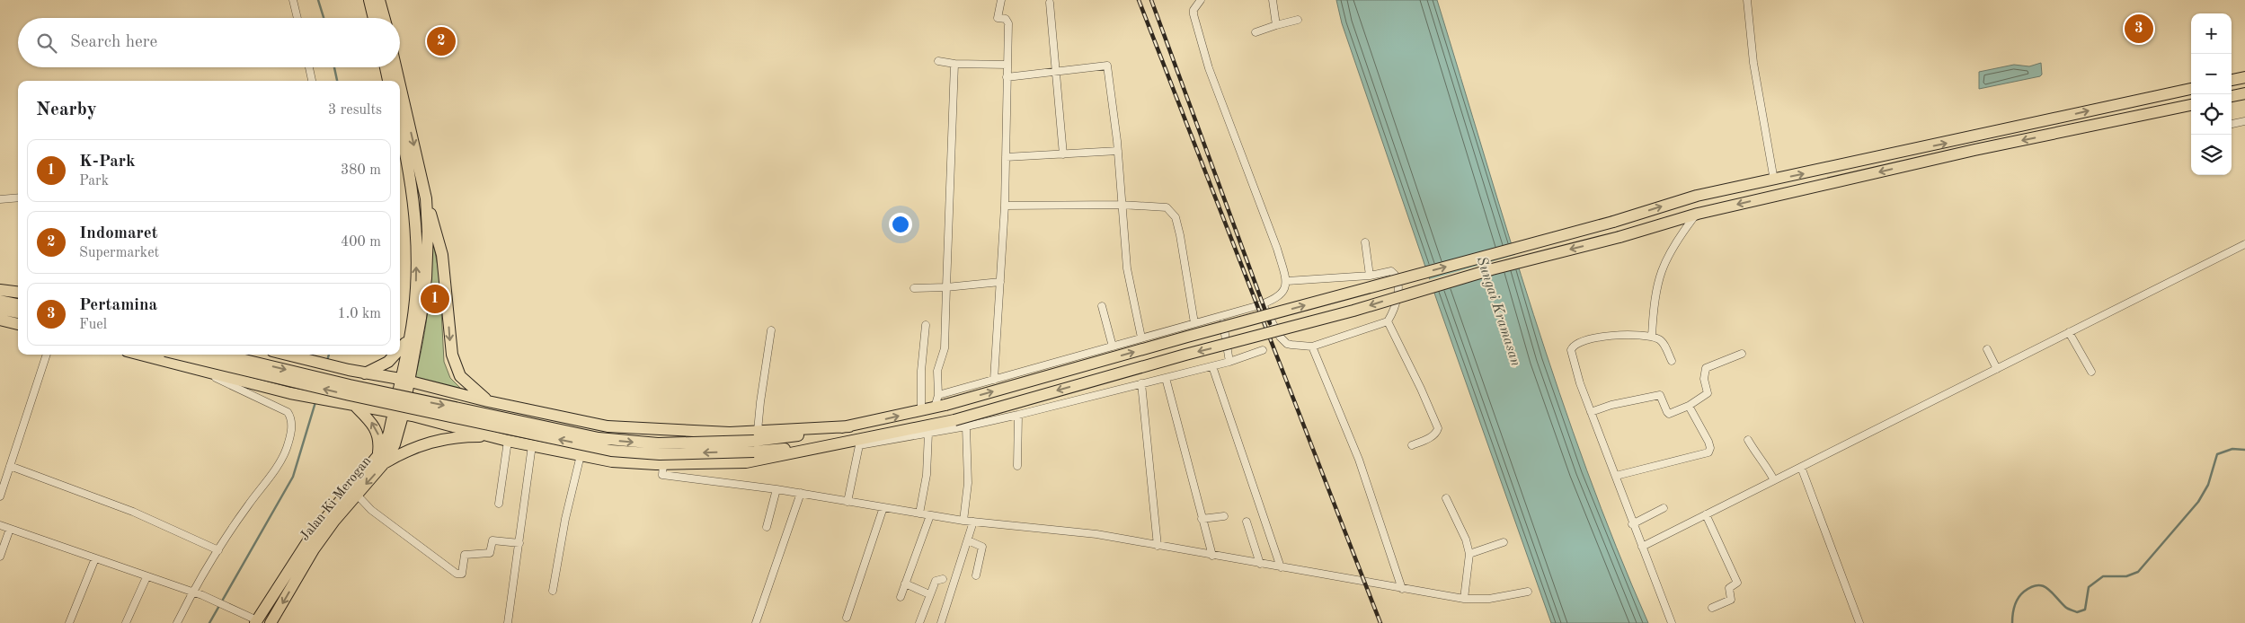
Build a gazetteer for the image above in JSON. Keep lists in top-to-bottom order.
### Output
{
  "streets": {
    "highway": ["Jalan Ki Merogan"]
  },
  "water": ["Sungai Kramasan"],
  "page": {
    "pins": ["3", "2", "1"],
    "map_buttons": ["+", "−"],
    "search": "Search here",
    "heading": ["Nearby", "3 results"],
    "list": [
      {
        "mark": "1",
        "name": "K-Park",
        "note": "Park",
        "value": "380 m"
      },
      {
        "mark": "2",
        "name": "Indomaret",
        "note": "Supermarket",
        "value": "400 m"
      },
      {
        "mark": "3",
        "name": "Pertamina",
        "note": "Fuel",
        "value": "1.0 km"
      }
    ]
  }
}
